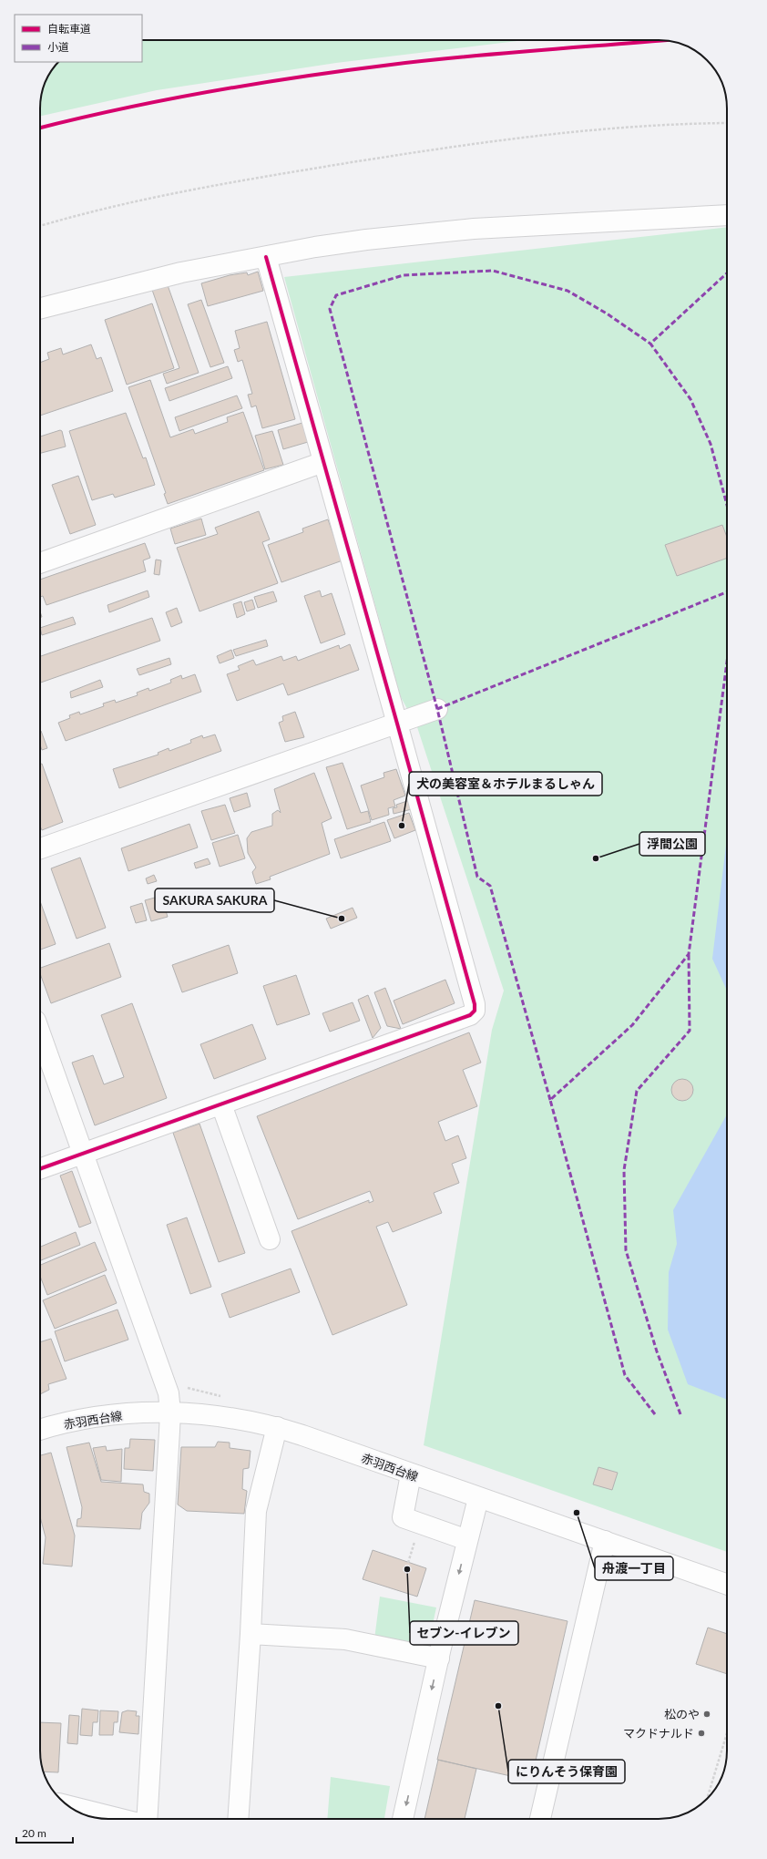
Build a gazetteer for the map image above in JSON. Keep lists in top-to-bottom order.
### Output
{
  "streets": {
    "street": ["赤羽西台線"]
  },
  "places": [
    "犬の美容室＆ホテルまるしゃん",
    "浮間公園",
    "SAKURA SAKURA",
    "舟渡一丁目",
    "セブン-イレブン",
    "にりんそう保育園",
    "松のや",
    "マクドナルド"
  ],
  "legend": ["自転車道", "小道"],
  "scale_bar": "20 m"
}
